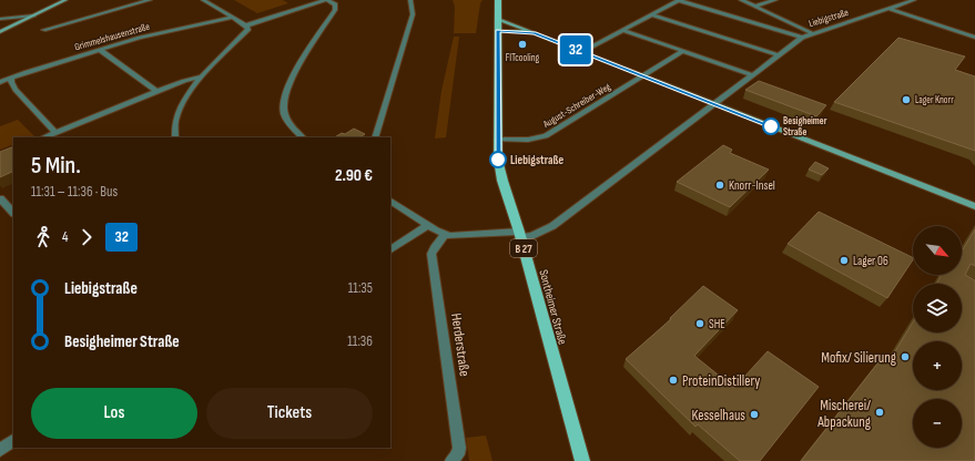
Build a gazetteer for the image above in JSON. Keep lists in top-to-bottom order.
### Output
{
  "streets": {
    "main road": ["B 27", "Sontheimer Straße"],
    "street": [
      "Liebigstraße",
      "Grimmelshausenstraße",
      "August-Schreiber-Weg",
      "Herderstraße"
    ]
  },
  "crossings": [
    ["Liebigstraße", "Sontheimer Straße"],
    ["Liebigstraße", "Herderstraße"],
    ["August-Schreiber-Weg", "Sontheimer Straße"]
  ],
  "places": [
    "FITcooling",
    "Lager Knorr",
    "Besigheimer Straße",
    "Liebigstraße",
    "Knorr-Insel",
    "Lager 06",
    "SHE",
    "Mofix/ Silierung",
    "ProteinDistillery",
    "Mischerei/ Abpackung",
    "Kesselhaus"
  ],
  "lines": ["bus line 32"],
  "north": "bottom right",
  "page": {
    "on_map": "32",
    "heading": ["5 Min.", "11:31 – 11:36 · Bus", "2.90 €"],
    "legs": ["4", "32"],
    "map_buttons": ["+", "−"],
    "list": [
      {
        "name": "Liebigstraße",
        "value": "11:35"
      },
      {
        "name": "Besigheimer Straße",
        "value": "11:36"
      }
    ],
    "buttons": ["Los", "Tickets"]
  }
}
